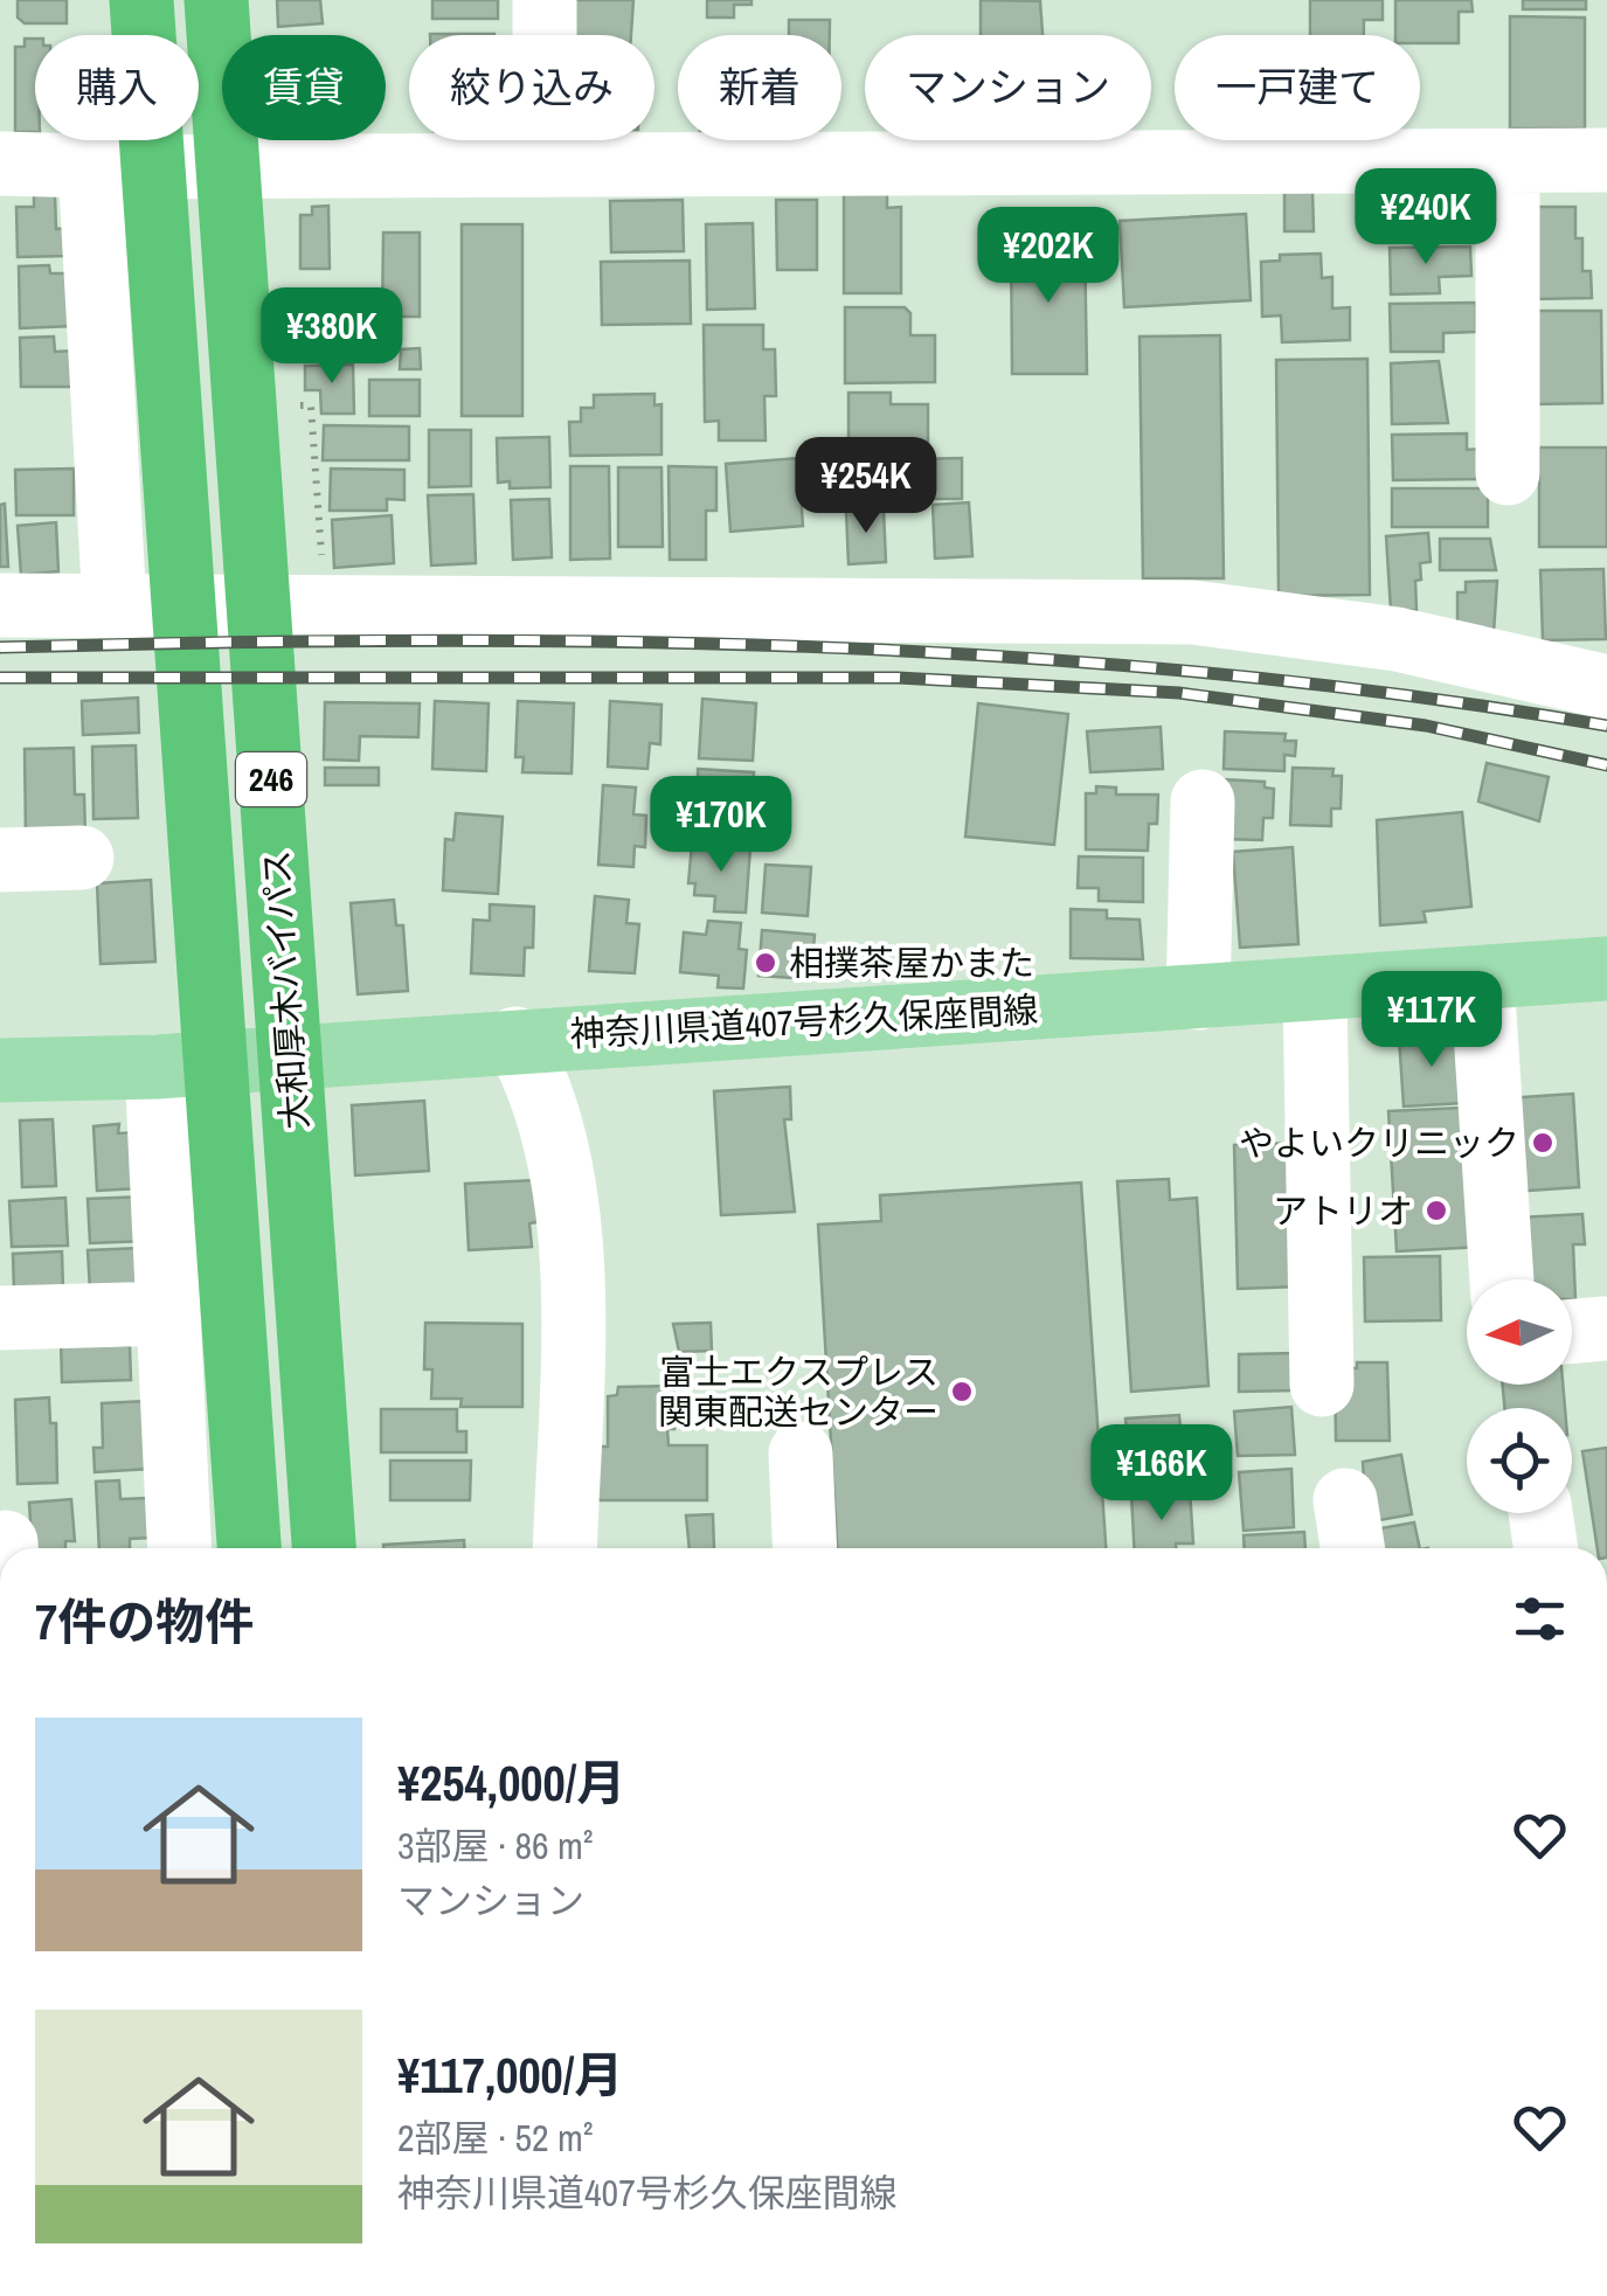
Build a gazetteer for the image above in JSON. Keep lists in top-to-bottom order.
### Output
{
  "streets": {
    "highway": ["246", "大和厚木バイパス"],
    "main road": ["神奈川県道407号杉久保座間線"]
  },
  "places": [
    "相撲茶屋かまた",
    "やよいクリニック",
    "アトリオ",
    "富士エクスプレス 関東配送センター"
  ],
  "north": "left",
  "page": {
    "chip": [
      "購入",
      "賃貸",
      "絞り込み",
      "新着",
      "マンション",
      "一戸建て"
    ],
    "price": [
      "¥240K",
      "¥202K",
      "¥380K",
      "¥254K",
      "¥170K",
      "¥117K",
      "¥166K"
    ],
    "heading": "7件の物件",
    "list": [
      {
        "name": "¥254,000/月",
        "note": "3部屋 · 86 m² · マンション"
      },
      {
        "name": "¥117,000/月",
        "note": "2部屋 · 52 m² · 神奈川県道407号杉久保座間線"
      }
    ]
  }
}
